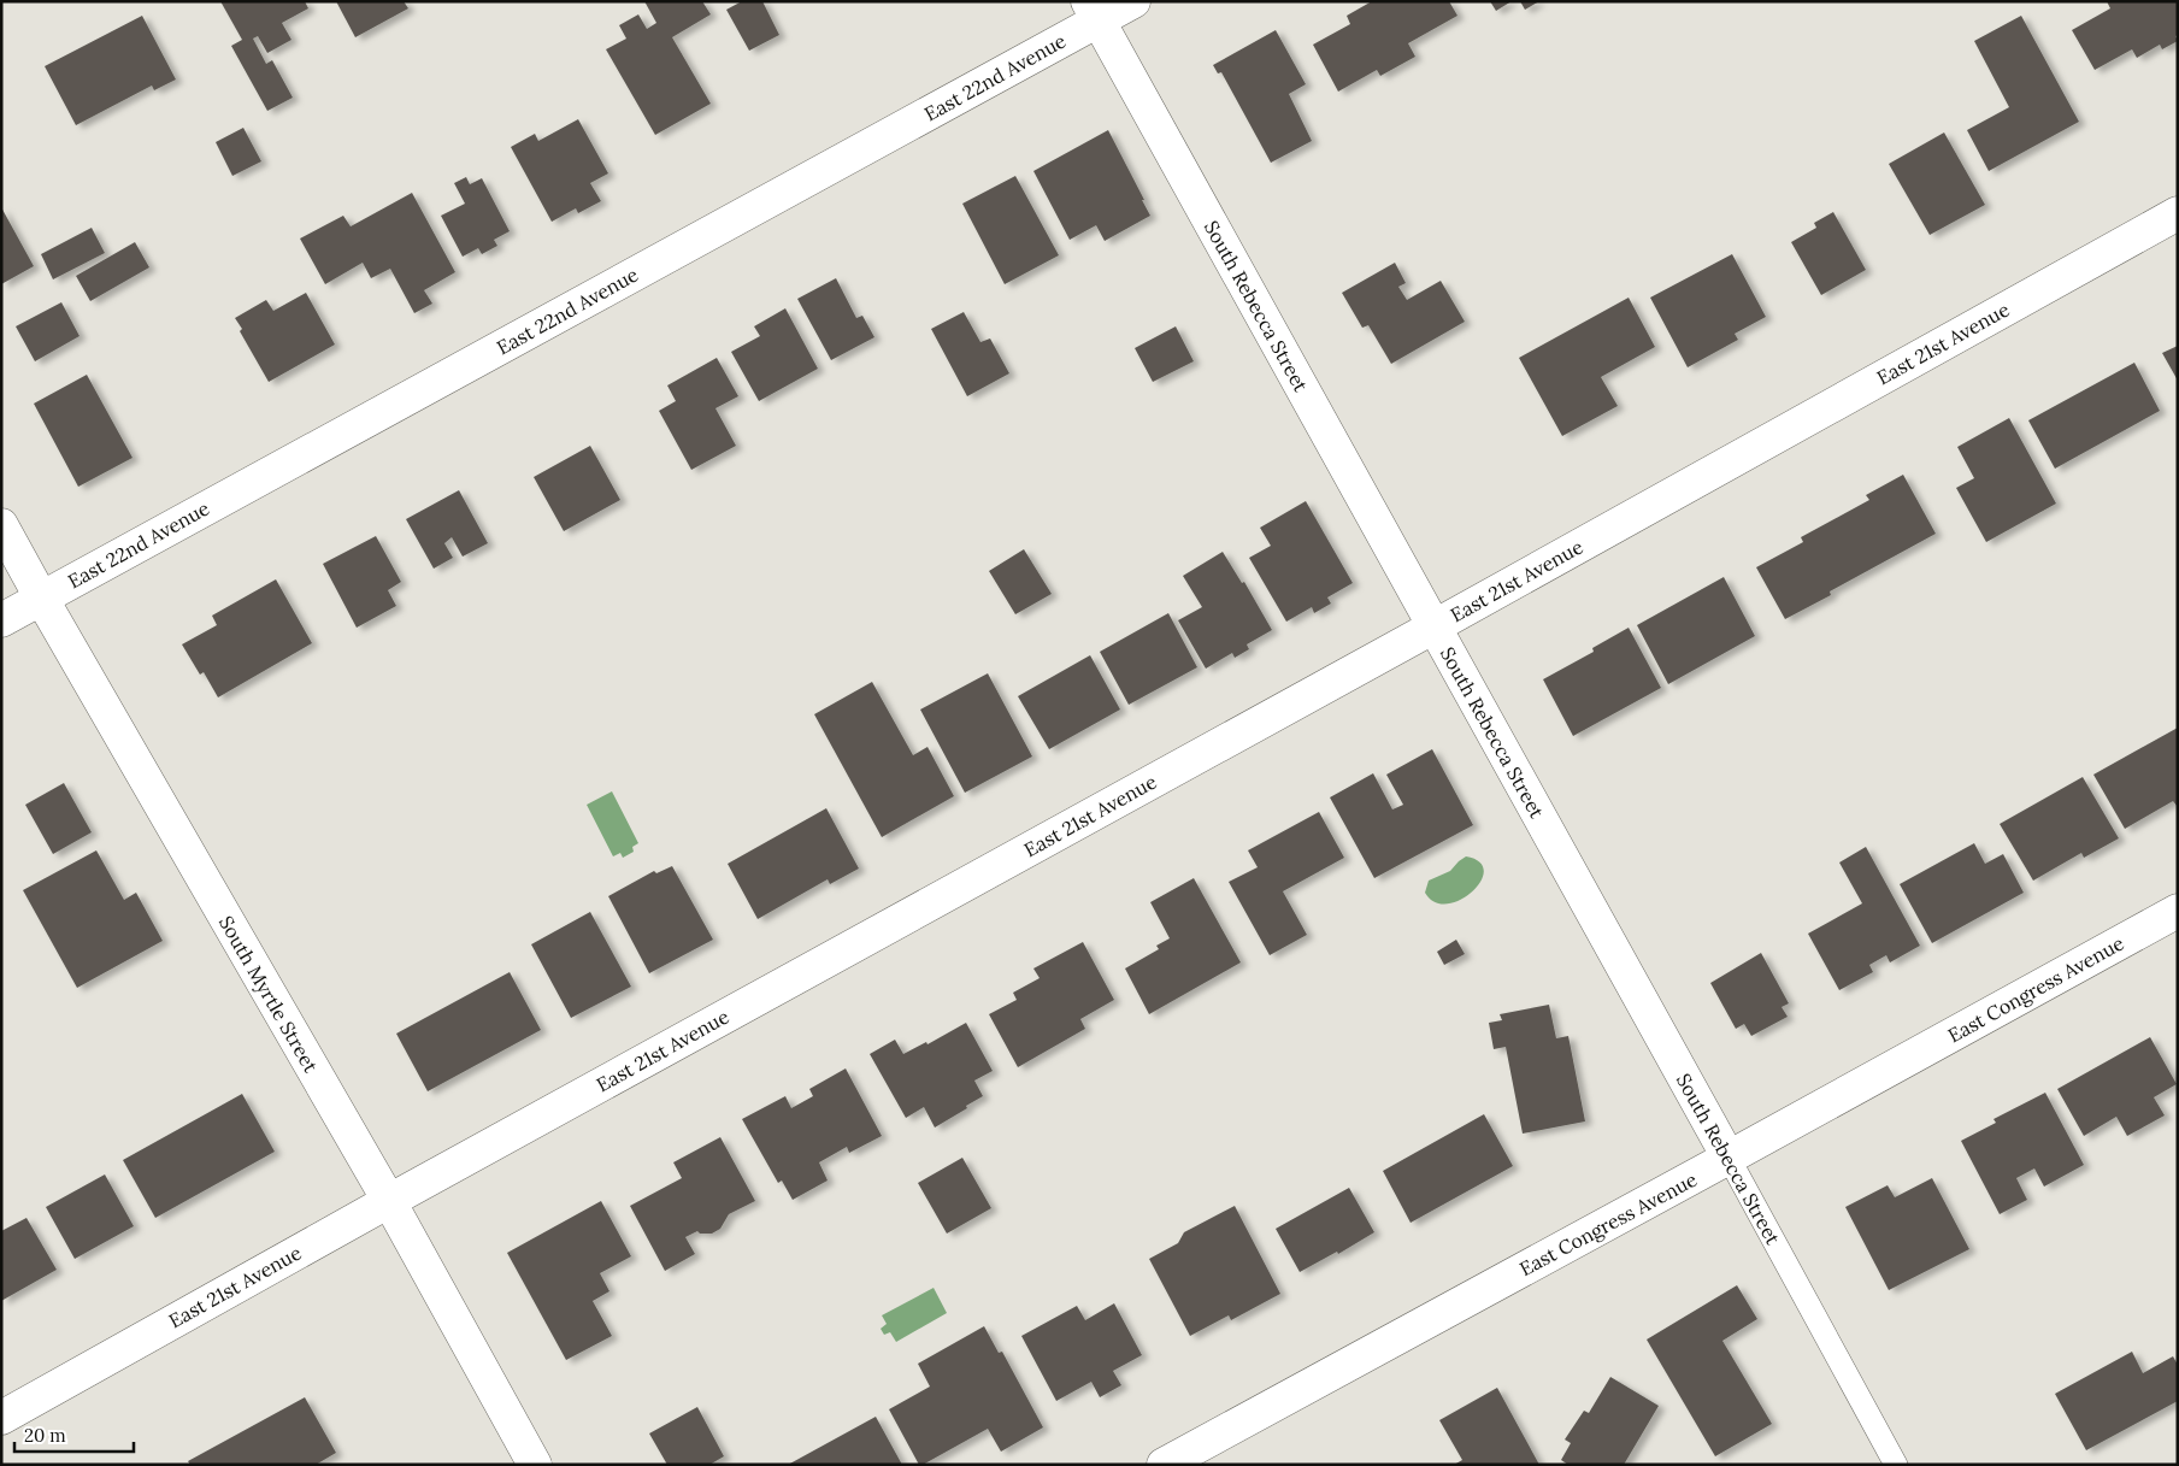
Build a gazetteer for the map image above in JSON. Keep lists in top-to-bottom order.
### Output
{
  "streets": {
    "street": [
      "East 22nd Avenue",
      "South Rebecca Street",
      "East 21st Avenue",
      "East Congress Avenue",
      "South Myrtle Street"
    ]
  },
  "crossings": [
    ["East 22nd Avenue", "South Rebecca Street"],
    ["East 22nd Avenue", "South Myrtle Street"],
    ["South Rebecca Street", "East 21st Avenue"],
    ["South Rebecca Street", "East Congress Avenue"],
    ["East 21st Avenue", "South Myrtle Street"]
  ],
  "scale_bar": "20 m"
}
